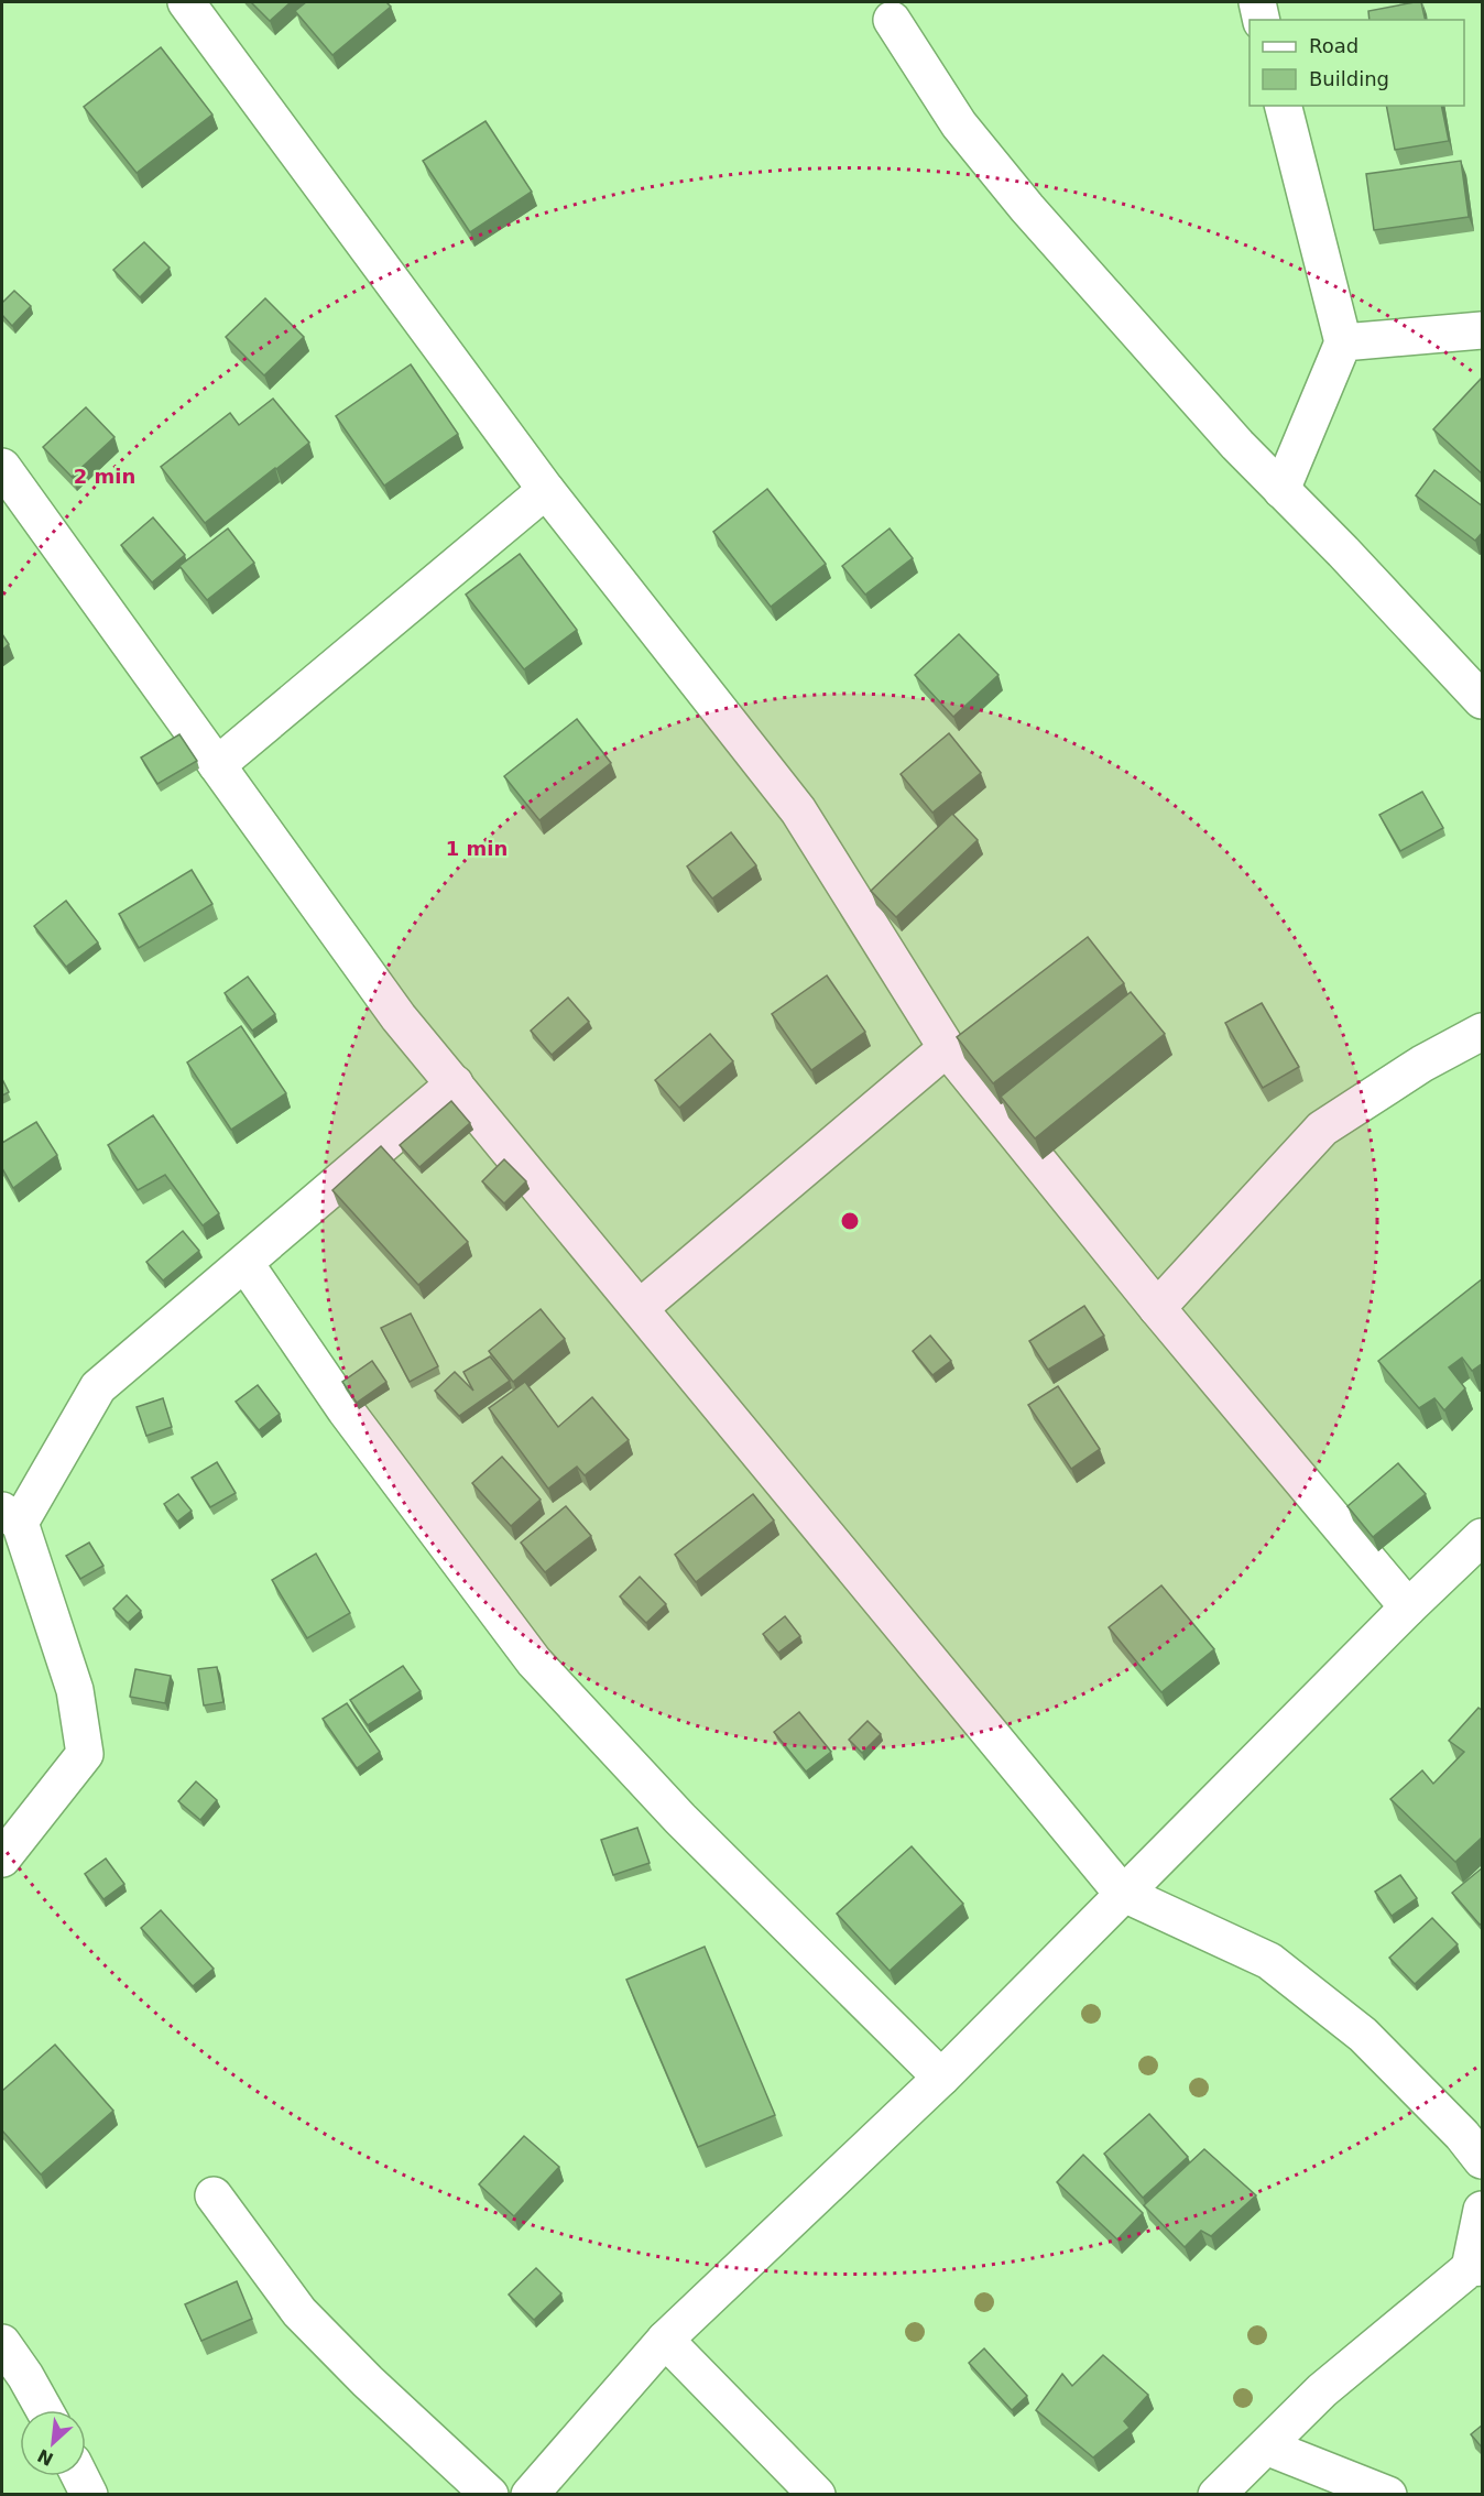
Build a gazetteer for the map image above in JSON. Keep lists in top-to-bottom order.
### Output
{
  "legend": ["Road", "Building"],
  "north": "bottom left",
  "rings": ["2 min", "1 min"]
}
